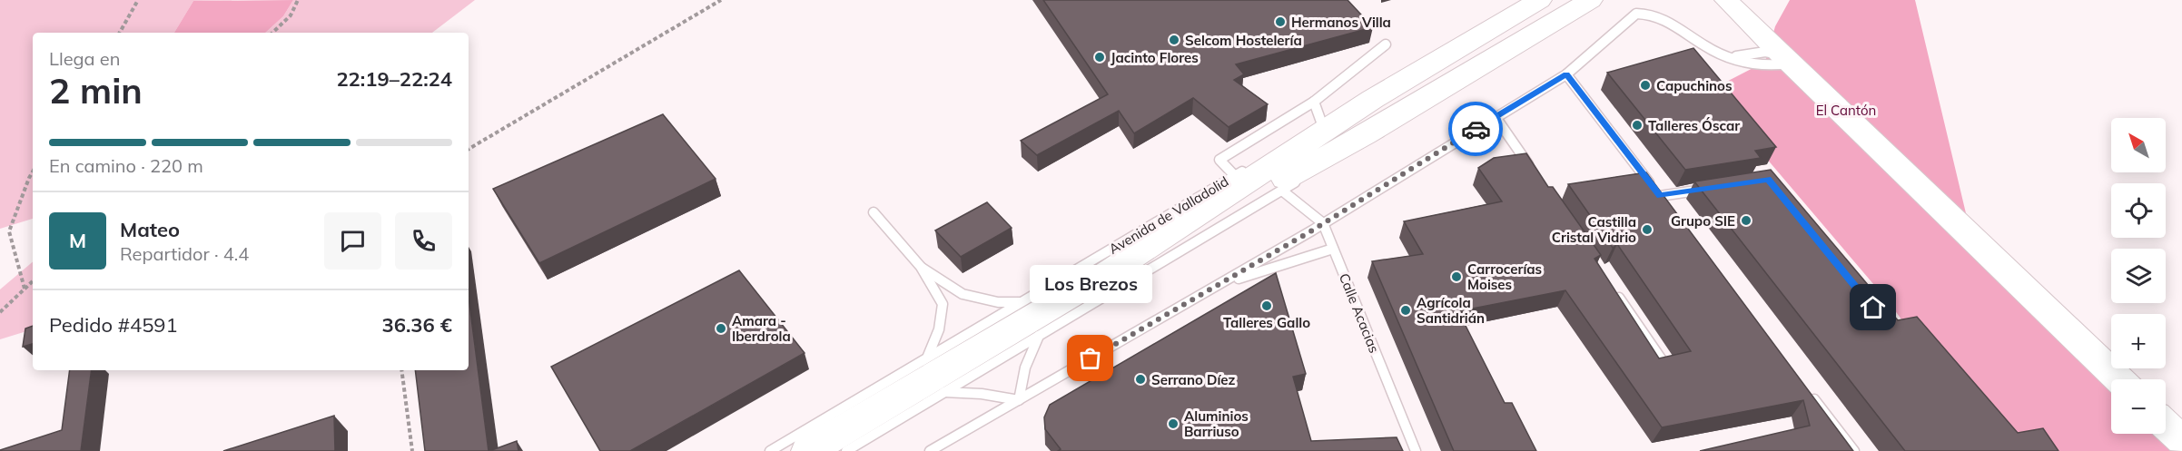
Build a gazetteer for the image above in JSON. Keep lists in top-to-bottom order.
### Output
{
  "streets": {
    "highway": ["Avenida de Valladolid"],
    "lane": ["Calle Acacias"]
  },
  "parks": ["El Cantón"],
  "places": [
    "Hermanos Villa",
    "Selcom Hostelería",
    "Jacinto Flores",
    "Capuchinos",
    "Talleres Óscar",
    "Grupo SIE",
    "Castilla Cristal Vidrio",
    "Carrocerías Moises",
    "Talleres Gallo",
    "Agrícola Santidrián",
    "Amara - Iberdrola",
    "Los Brezos",
    "Serrano Díez",
    "Aluminios Barriuso"
  ],
  "north": "top left",
  "page": {
    "heading": ["2 min", "Llega en", "22:19–22:24"],
    "panel": [
      "Mateo",
      "Repartidor · 4.4",
      "Pedido #4591",
      "36.36 €"
    ],
    "map_buttons": ["+", "−"],
    "bar": "En camino · 220 m",
    "round": "M",
    "bubble": "Los Brezos"
  }
}
